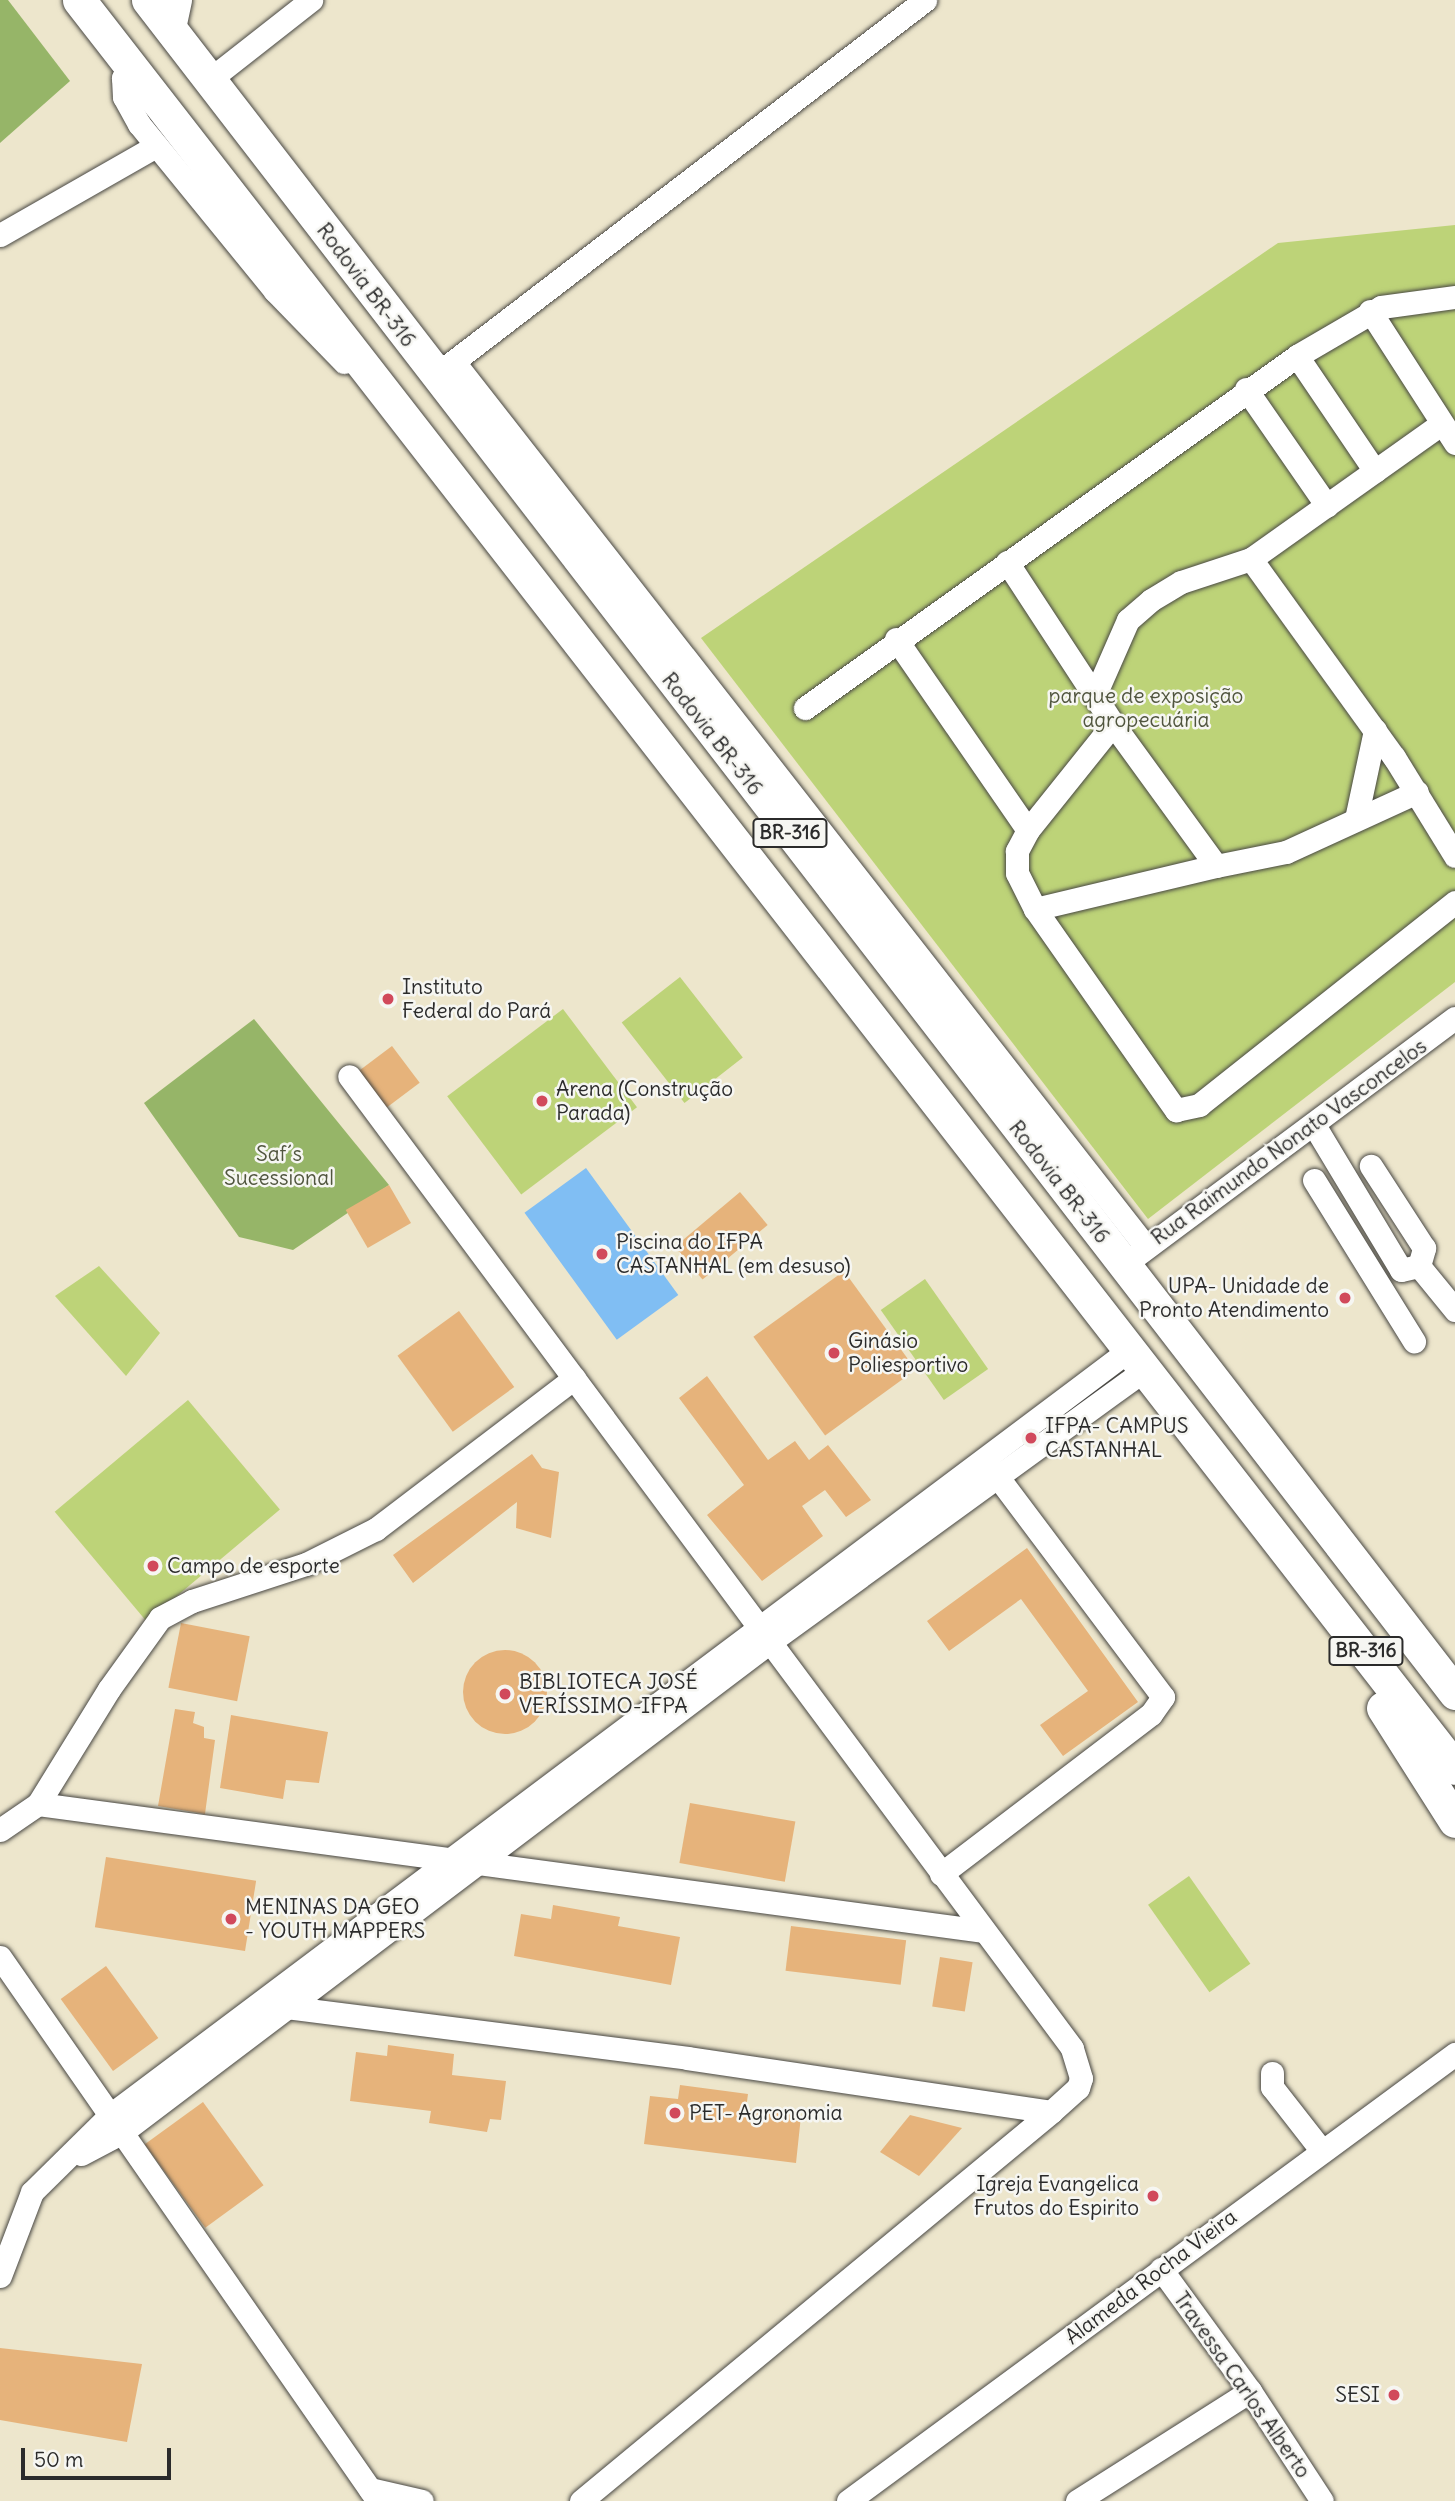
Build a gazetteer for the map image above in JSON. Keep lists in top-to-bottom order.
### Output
{
  "streets": {
    "highway": ["Rodovia BR-316", "BR-316"],
    "street": ["Rua Raimundo Nonato Vasconcelos", "Alameda Rocha Vieira", "Travessa Carlos Alberto"]
  },
  "crossings": [
    ["Rodovia BR-316", "Rua Raimundo Nonato Vasconcelos"],
    ["Alameda Rocha Vieira", "Travessa Carlos Alberto"]
  ],
  "parks": ["parque de exposição agropecuária", "Saf´s Sucessional"],
  "places": [
    "Instituto Federal do Pará",
    "Arena (Construção Parada)",
    "Piscina do IFPA CASTANHAL (em desuso)",
    "UPA- Unidade de Pronto Atendimento",
    "Ginásio Poliesportivo",
    "IFPA- CAMPUS CASTANHAL",
    "Campo de esporte",
    "BIBLIOTECA JOSÉ VERÍSSIMO-IFPA",
    "MENINAS DA GEO - YOUTH MAPPERS",
    "PET- Agronomia",
    "Igreja Evangelica Frutos do Espirito",
    "SESI"
  ],
  "scale_bar": "50 m"
}
